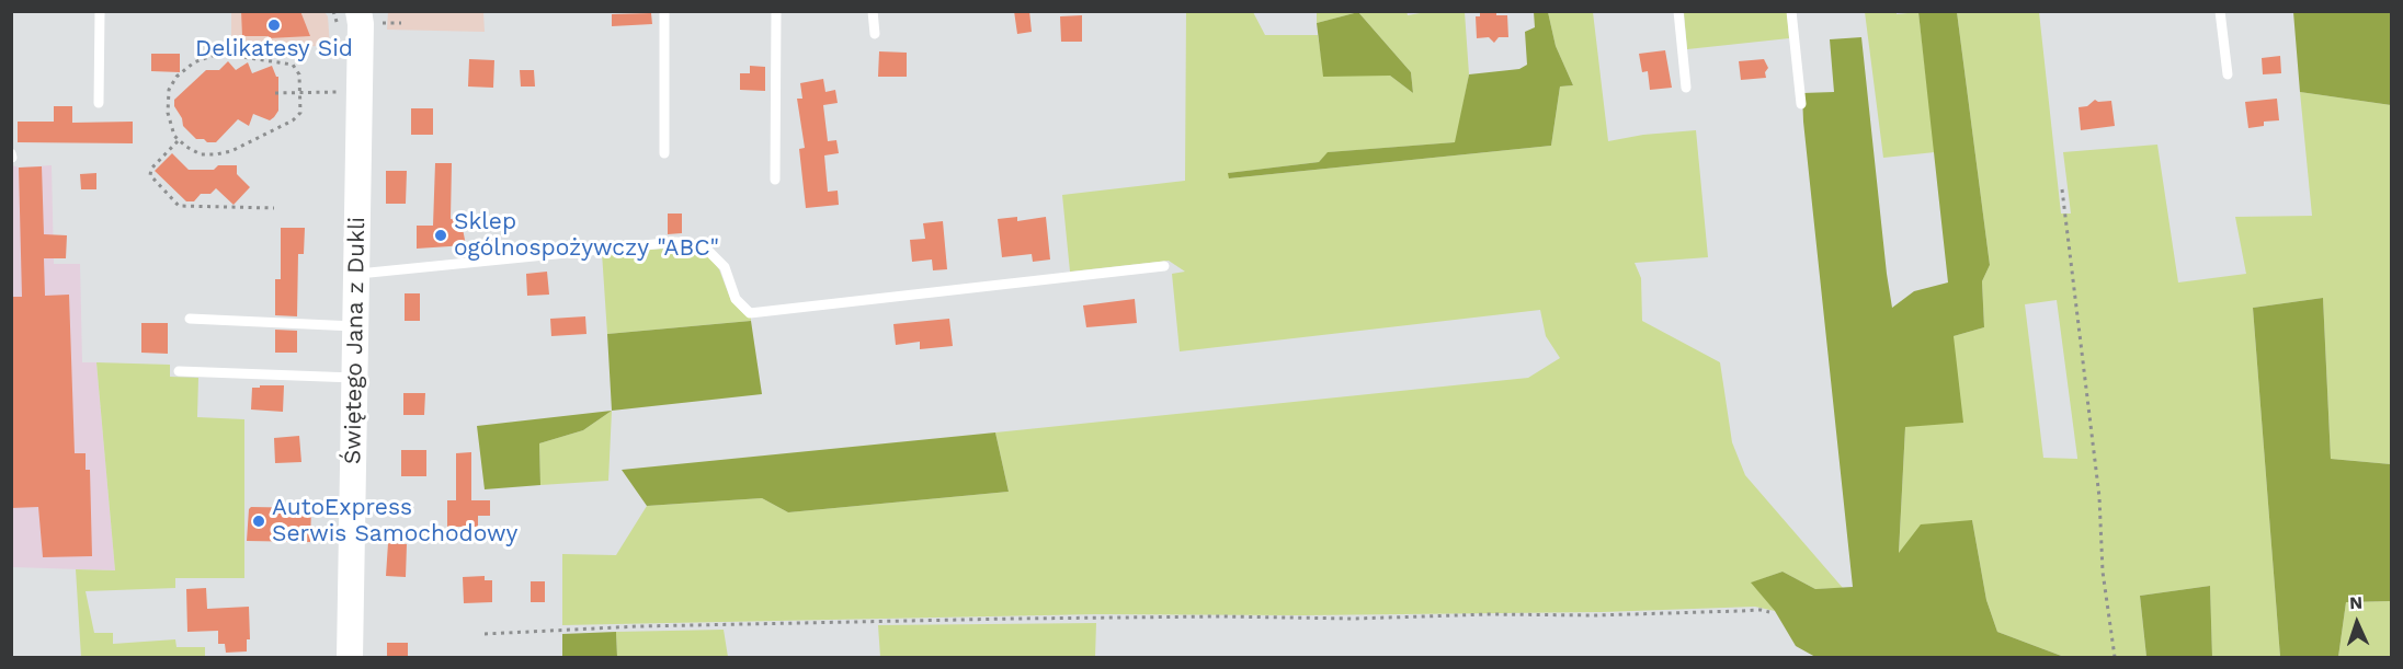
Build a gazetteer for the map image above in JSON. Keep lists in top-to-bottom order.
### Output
{
  "streets": {
    "main road": ["Świętego Jana z Dukli"]
  },
  "places": ["Delikatesy Sid", "Sklep ogólnospożywczy \"ABC\"", "AutoExpress Serwis Samochodowy"],
  "north": "top"
}
